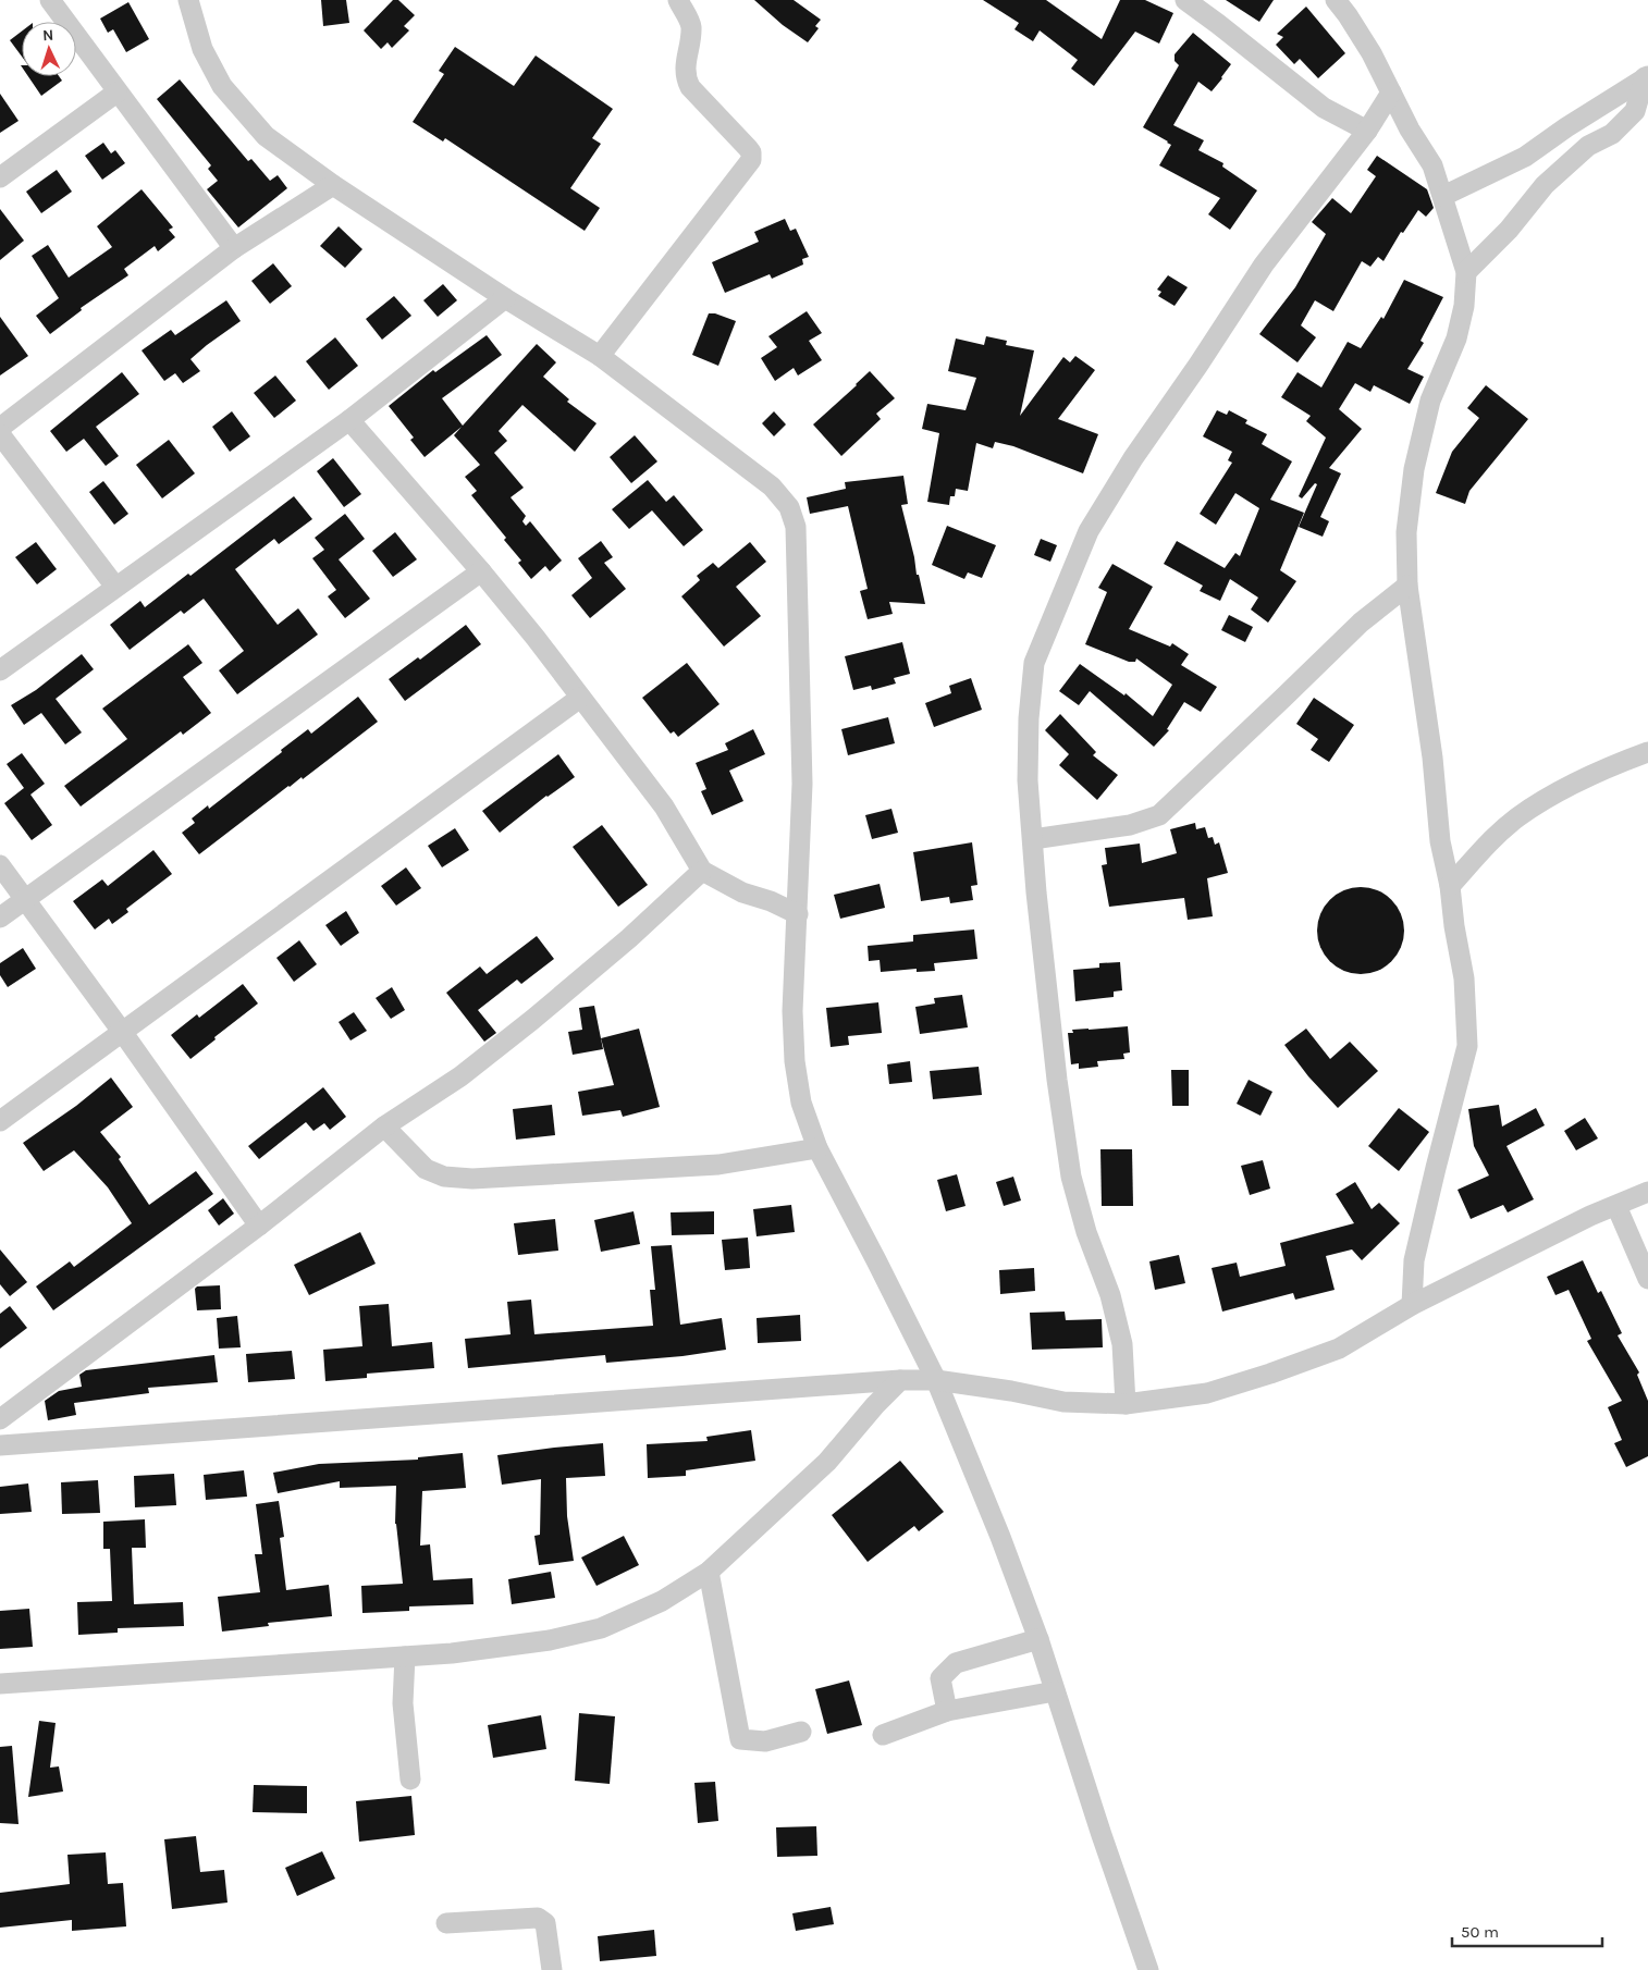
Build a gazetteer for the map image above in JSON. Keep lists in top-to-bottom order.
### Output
{
  "scale_bar": "50 m",
  "north": "top"
}
